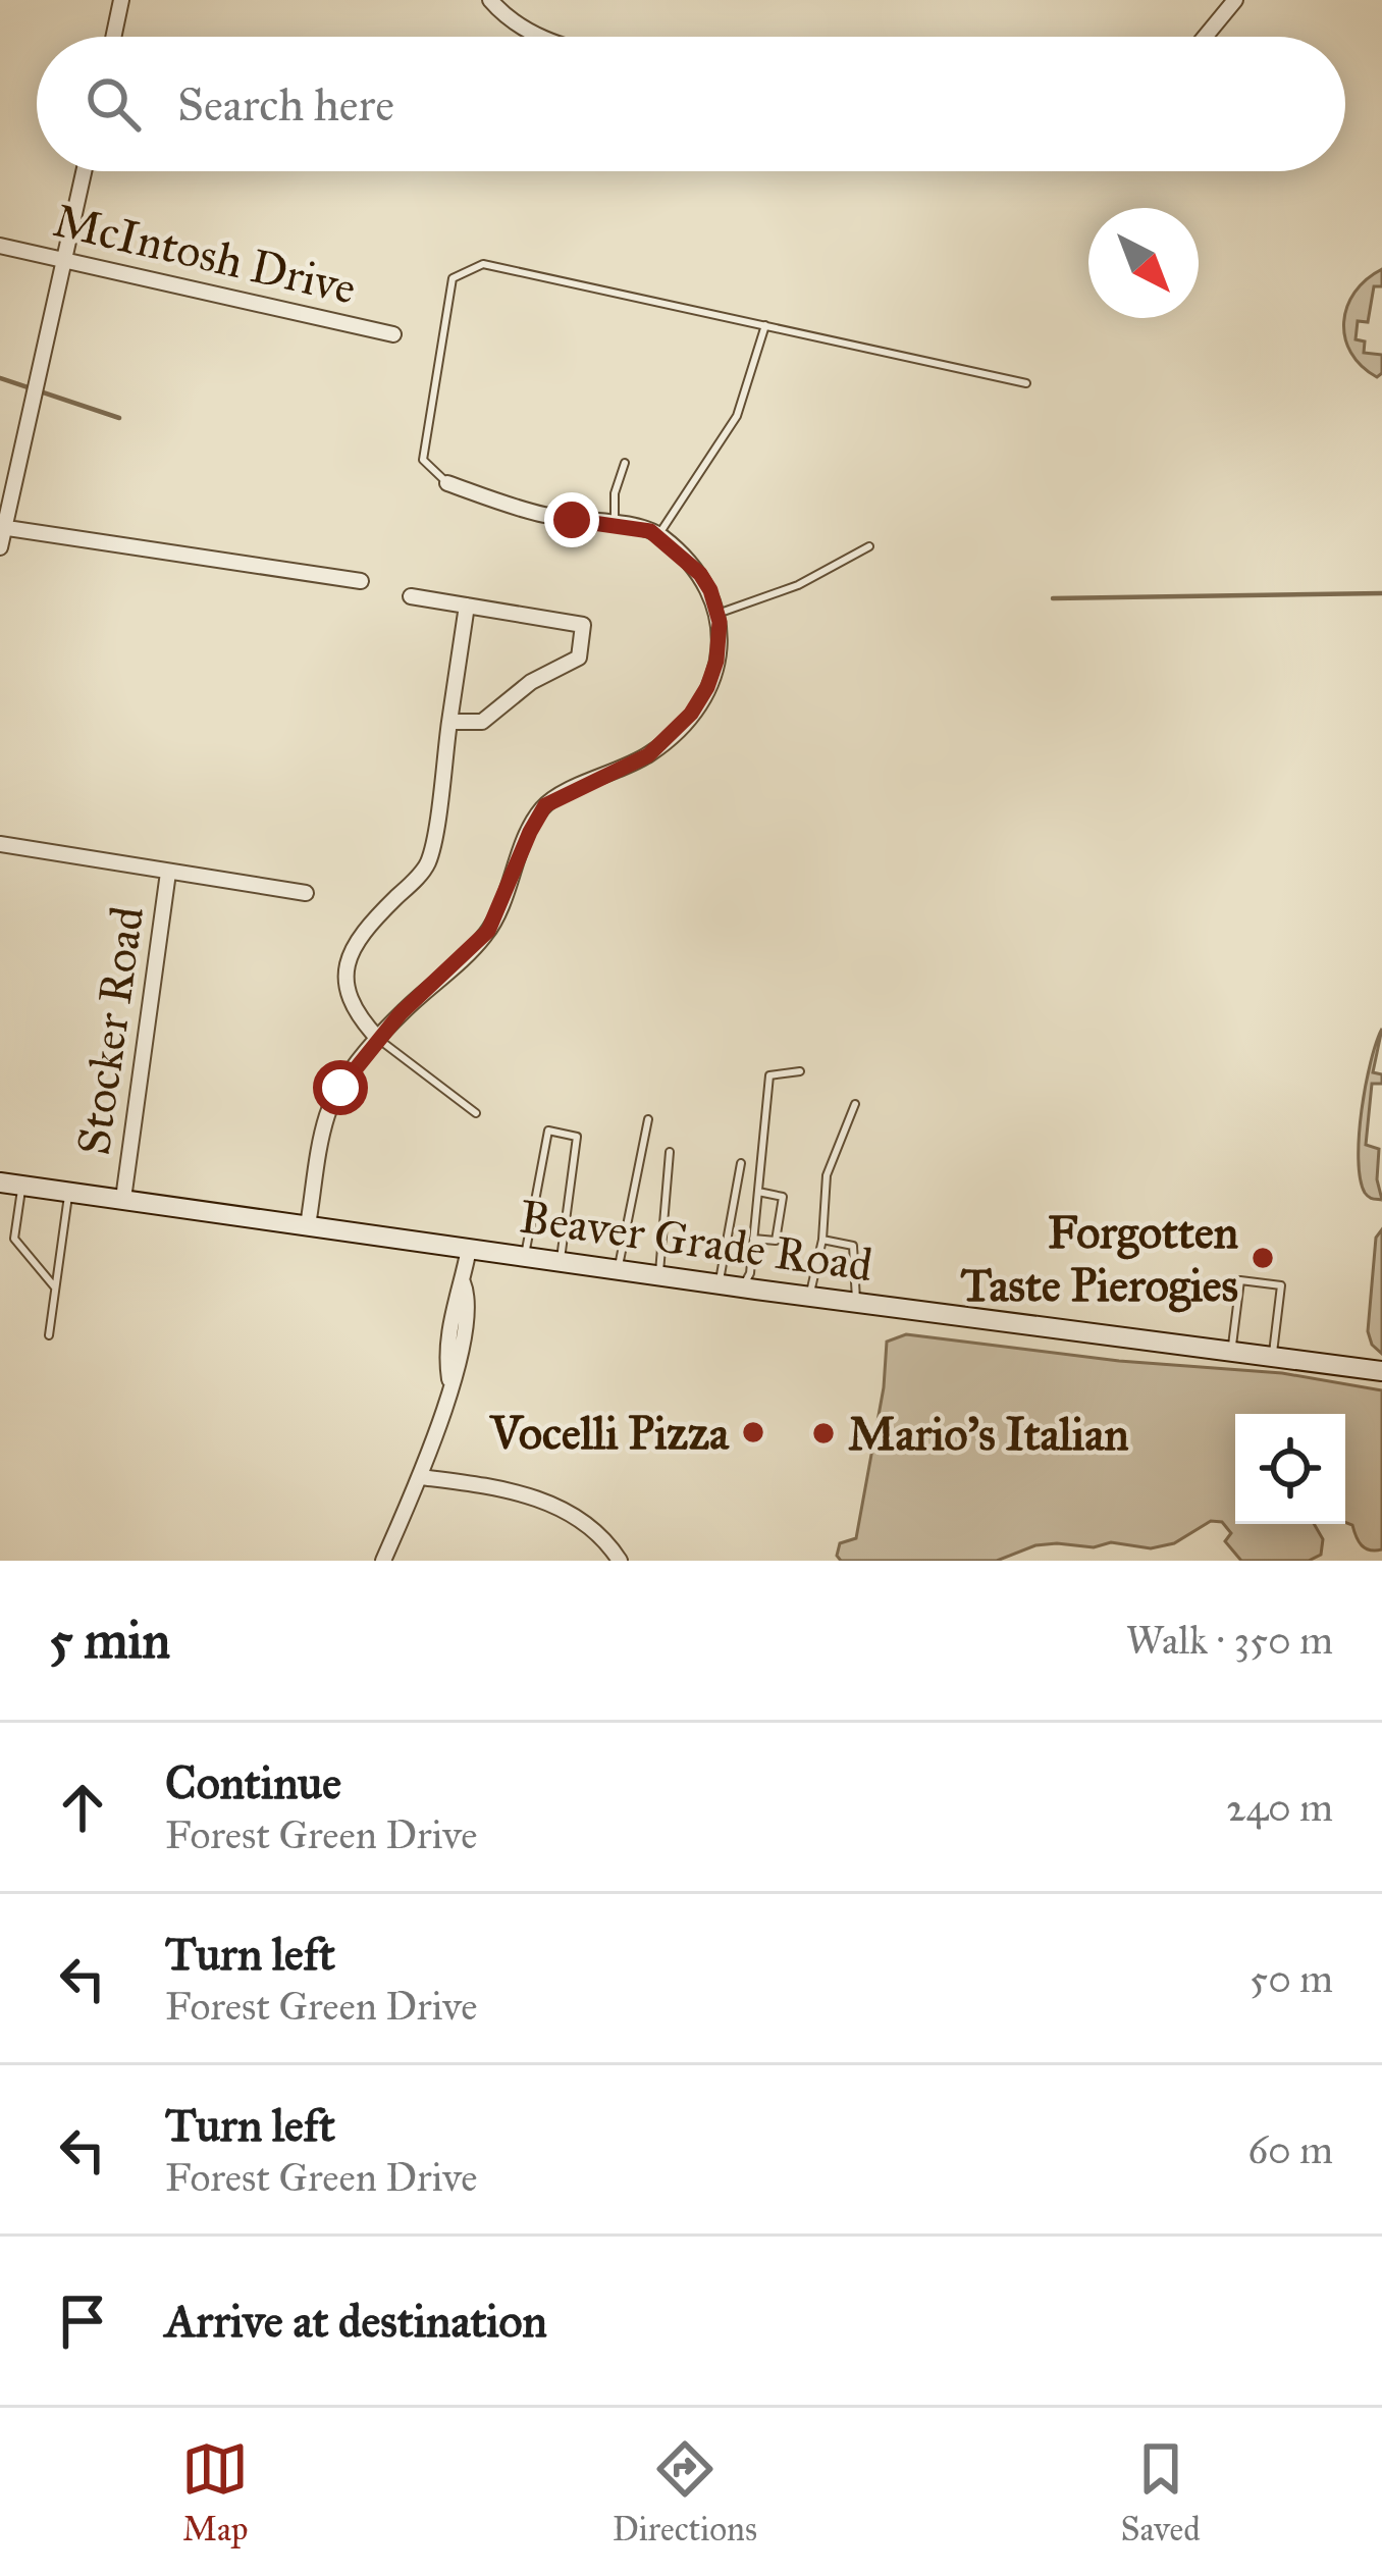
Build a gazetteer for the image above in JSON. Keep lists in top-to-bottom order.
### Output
{
  "streets": {
    "main road": ["Beaver Grade Road"],
    "street": ["McIntosh Drive", "Stocker Road"]
  },
  "crossings": [
    ["Stocker Road", "Beaver Grade Road"]
  ],
  "places": ["Forgotten Taste Pierogies", "Vocelli Pizza", "Mario's Italian"],
  "north": "bottom right",
  "page": {
    "search": "Search here",
    "heading": ["5 min", "Walk · 350 m"],
    "list": [
      ["Continue", "Forest Green Drive", "240 m"],
      ["Turn left", "Forest Green Drive", "50 m"],
      ["Turn left", "Forest Green Drive", "60 m"],
      "Arrive at destination"
    ],
    "nav": ["Map", "Directions", "Saved"]
  }
}
